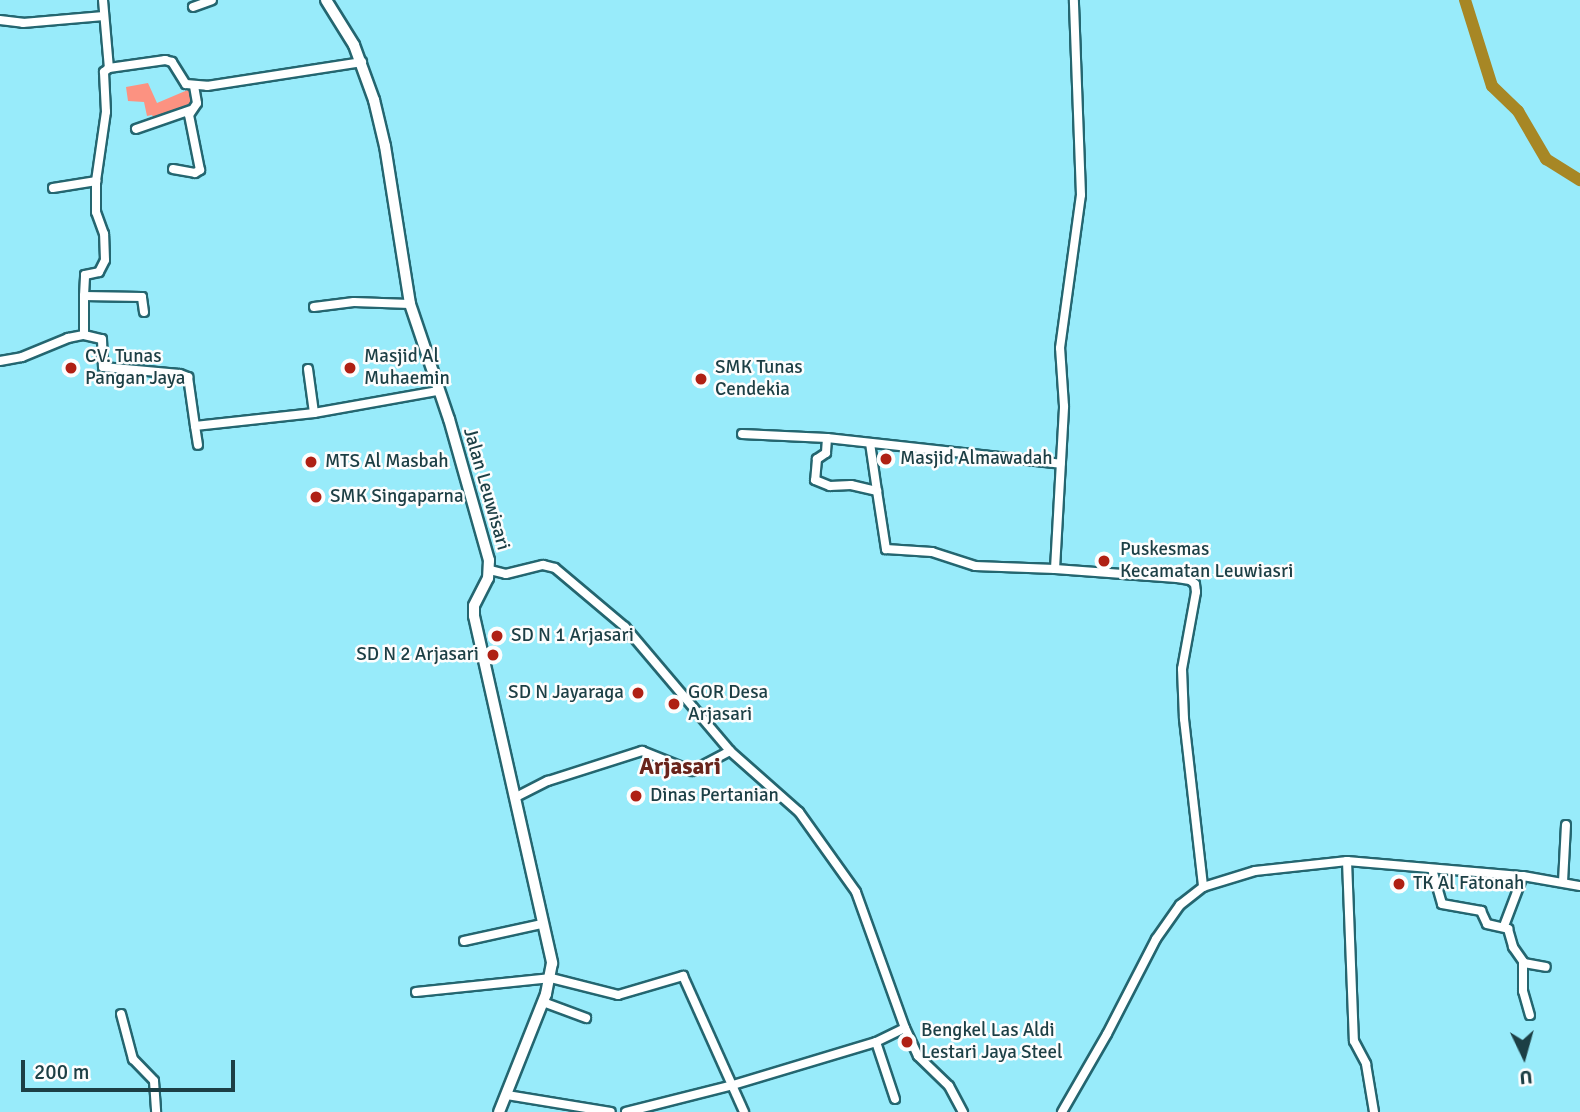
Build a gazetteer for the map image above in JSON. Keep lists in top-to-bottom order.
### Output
{
  "streets": {
    "main road": ["Jalan Leuwisari"]
  },
  "districts": ["Arjasari"],
  "places": [
    "CV. Tunas Pangan Jaya",
    "Masjid Al Muhaemin",
    "SMK Tunas Cendekia",
    "Masjid Almawadah",
    "MTS Al Masbah",
    "SMK Singaparna",
    "Puskesmas Kecamatan Leuwiasri",
    "SD N 1 Arjasari",
    "SD N 2 Arjasari",
    "SD N Jayaraga",
    "GOR Desa Arjasari",
    "Dinas Pertanian",
    "TK Al Fatonah",
    "Bengkel Las Aldi Lestari Jaya Steel"
  ],
  "scale_bar": "200 m",
  "north": "bottom"
}
